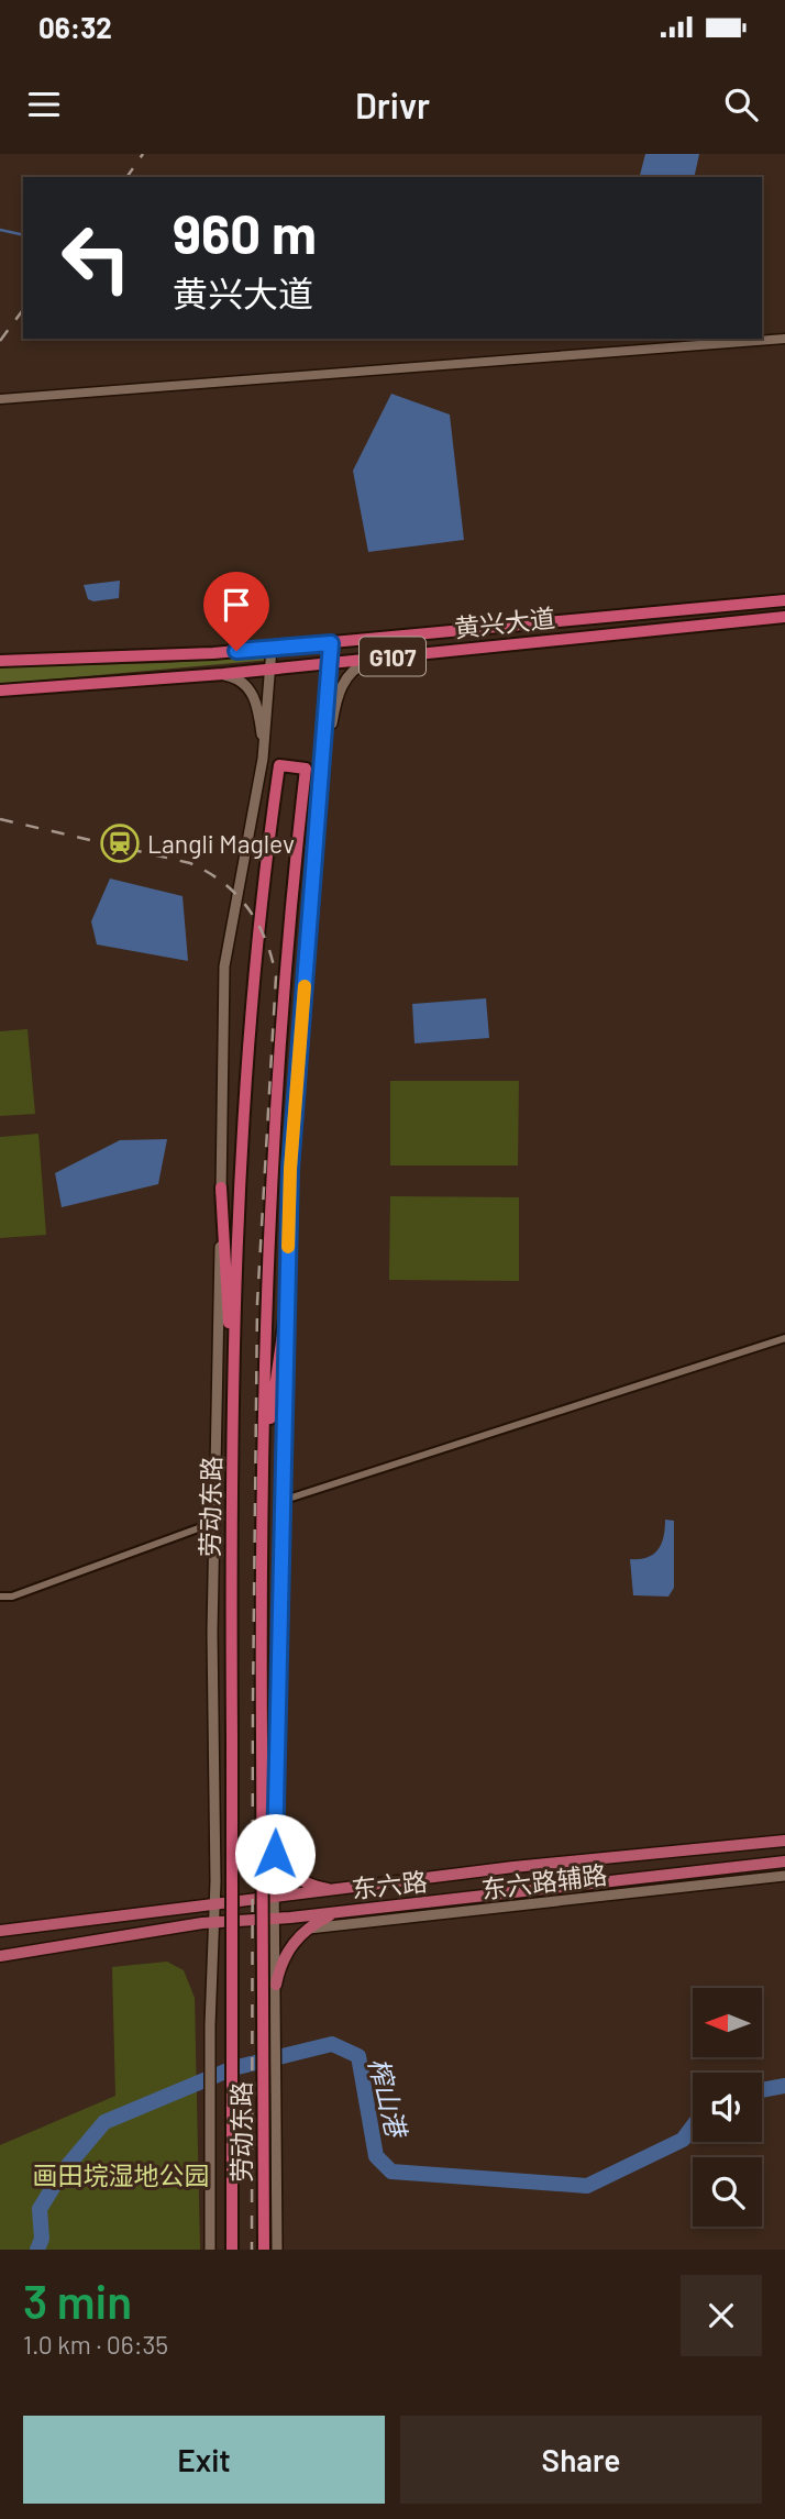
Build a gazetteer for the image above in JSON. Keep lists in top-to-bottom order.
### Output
{
  "streets": {
    "highway": ["黄兴大道", "G107", "劳动东路"],
    "main road": ["东六路辅路", "东六路"]
  },
  "water": ["榨山港"],
  "parks": ["画田垸湿地公园"],
  "places": {
    "station": ["Langli Maglev"]
  },
  "north": "left",
  "page": {
    "status": "06:32",
    "header": "Drivr",
    "turn": ["960 m", "黄兴大道"],
    "heading": ["3 min", "1.0 km · 06:35"],
    "buttons": ["Exit", "Share"]
  }
}
